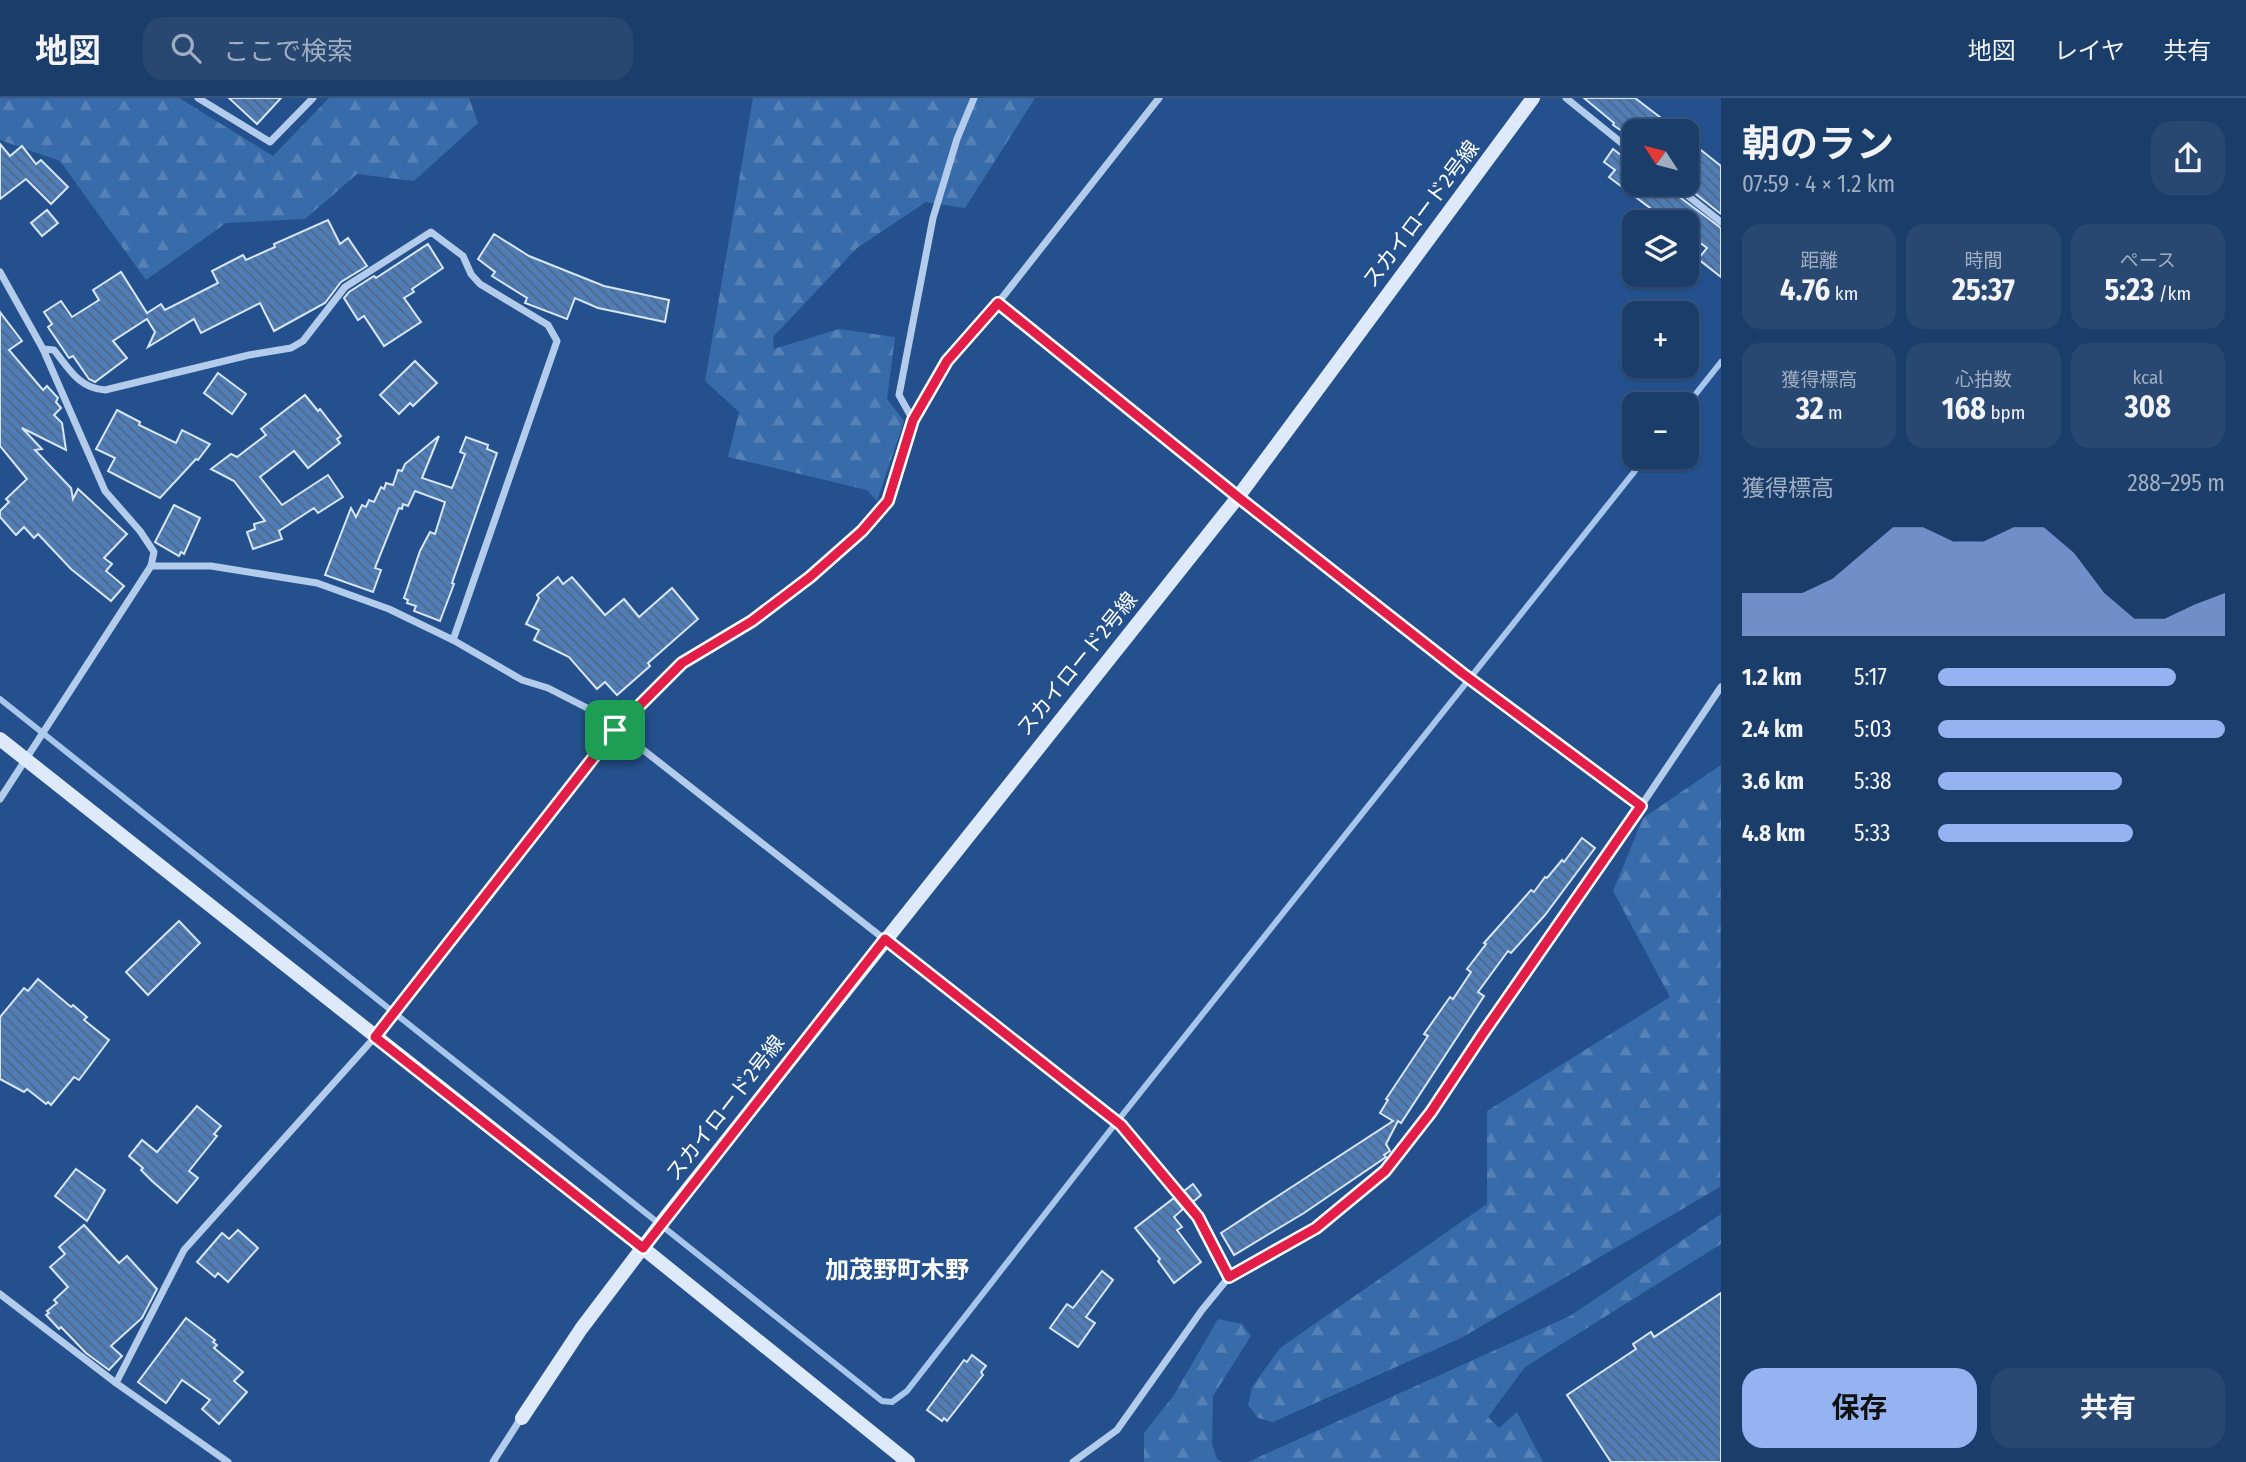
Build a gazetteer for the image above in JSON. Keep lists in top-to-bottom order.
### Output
{
  "streets": {
    "street": ["スカイロード2号線"]
  },
  "districts": ["加茂野町木野"],
  "north": "top left",
  "page": {
    "header": "地図",
    "search": "ここで検索",
    "nav": ["地図", "レイヤ", "共有"],
    "heading": ["朝のラン", "07:59 · 4 × 1.2 km"],
    "map_buttons": ["+", "−"],
    "stats": [
      ["距離", "4.76 km"],
      ["時間", "25:37"],
      ["ペース", "5:23 /km"],
      ["獲得標高", "32 m"],
      ["心拍数", "168 bpm"],
      ["kcal", "308"]
    ],
    "chart": ["獲得標高", "288–295 m"],
    "list": [
      {
        "name": "1.2 km",
        "note": "5:17"
      },
      {
        "name": "2.4 km",
        "note": "5:03"
      },
      {
        "name": "3.6 km",
        "note": "5:38"
      },
      {
        "name": "4.8 km",
        "note": "5:33"
      }
    ],
    "buttons": ["保存", "共有"]
  }
}
